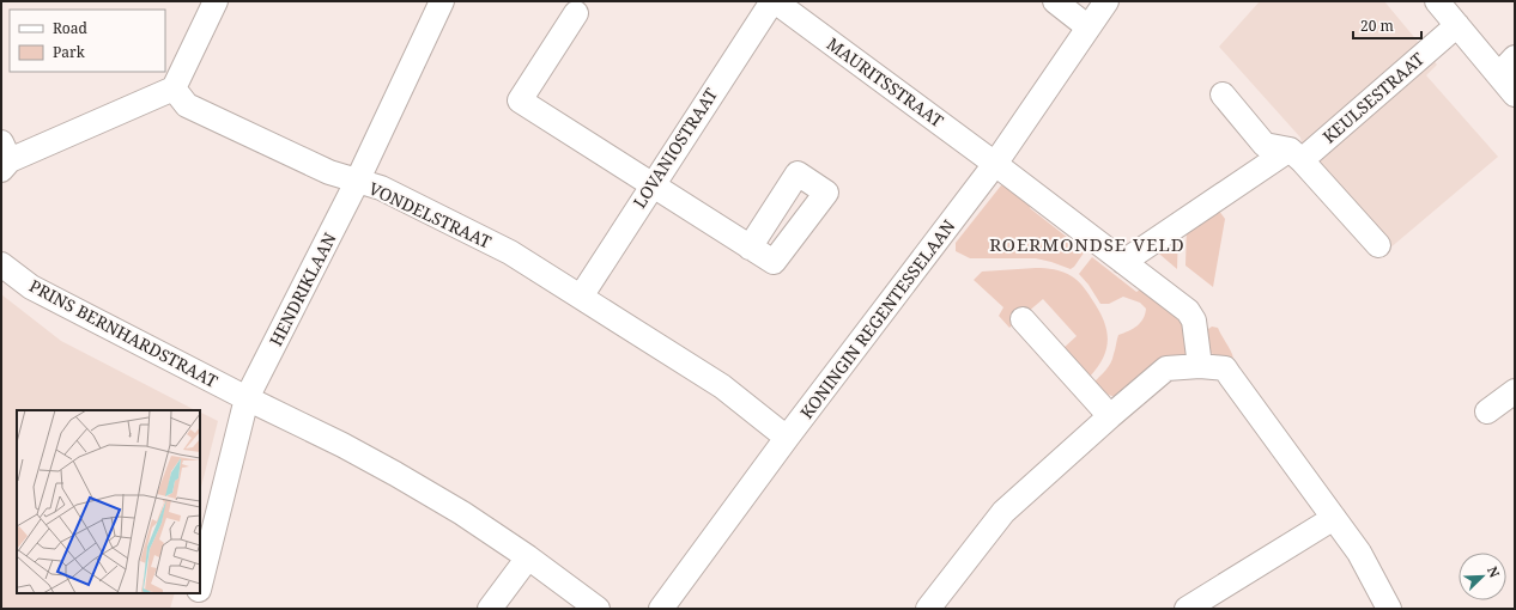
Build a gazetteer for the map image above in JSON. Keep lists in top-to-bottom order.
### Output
{
  "streets": {
    "street": [
      "MAURITSSTRAAT",
      "KEULSESTRAAT",
      "LOVANIOSTRAAT",
      "VONDELSTRAAT",
      "HENDRIKLAAN",
      "KONINGIN REGENTESSELAAN",
      "PRINS BERNHARDSTRAAT"
    ]
  },
  "crossings": [
    ["MAURITSSTRAAT", "KEULSESTRAAT"],
    ["MAURITSSTRAAT", "LOVANIOSTRAAT"],
    ["MAURITSSTRAAT", "KONINGIN REGENTESSELAAN"],
    ["LOVANIOSTRAAT", "VONDELSTRAAT"],
    ["VONDELSTRAAT", "HENDRIKLAAN"],
    ["VONDELSTRAAT", "KONINGIN REGENTESSELAAN"],
    ["HENDRIKLAAN", "PRINS BERNHARDSTRAAT"]
  ],
  "districts": ["ROERMONDSE VELD"],
  "legend": ["Road", "Park"],
  "scale_bar": "20 m",
  "north": "top right"
}
